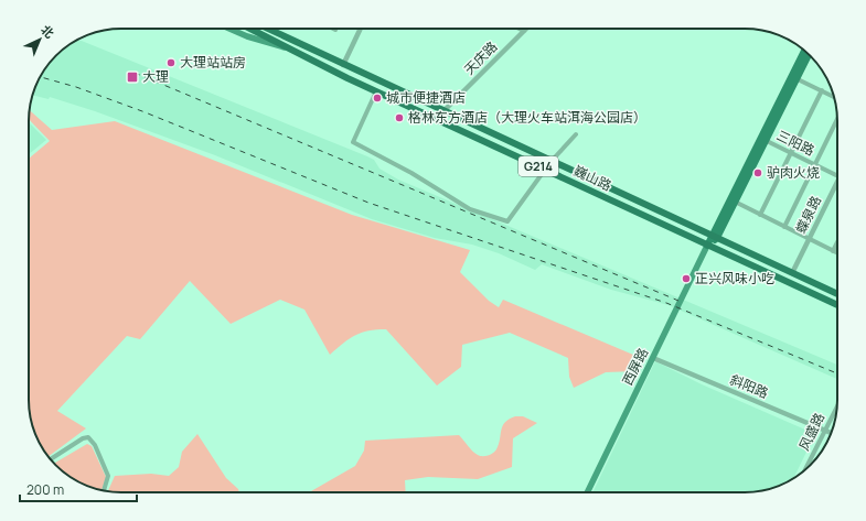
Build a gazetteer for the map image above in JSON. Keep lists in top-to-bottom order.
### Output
{
  "streets": {
    "highway": ["G214", "巍山路"],
    "main road": ["西屏路"],
    "street": [
      "天庆路",
      "三阳路",
      "蝶泉路",
      "斜阳路",
      "风盛路"
    ]
  },
  "crossings": [
    ["天庆路", "巍山路"],
    ["三阳路", "西屏路"],
    ["巍山路", "蝶泉路"],
    ["巍山路", "西屏路"],
    ["西屏路", "斜阳路"],
    ["斜阳路", "风盛路"]
  ],
  "places": {
    "other": [
      "大理站站房",
      "城市便捷酒店",
      "格林东方酒店（大理火车站洱海公园店）",
      "驴肉火烧",
      "正兴风味小吃"
    ],
    "transit": ["大理"]
  },
  "scale_bar": "200 m",
  "north": "top right"
}
